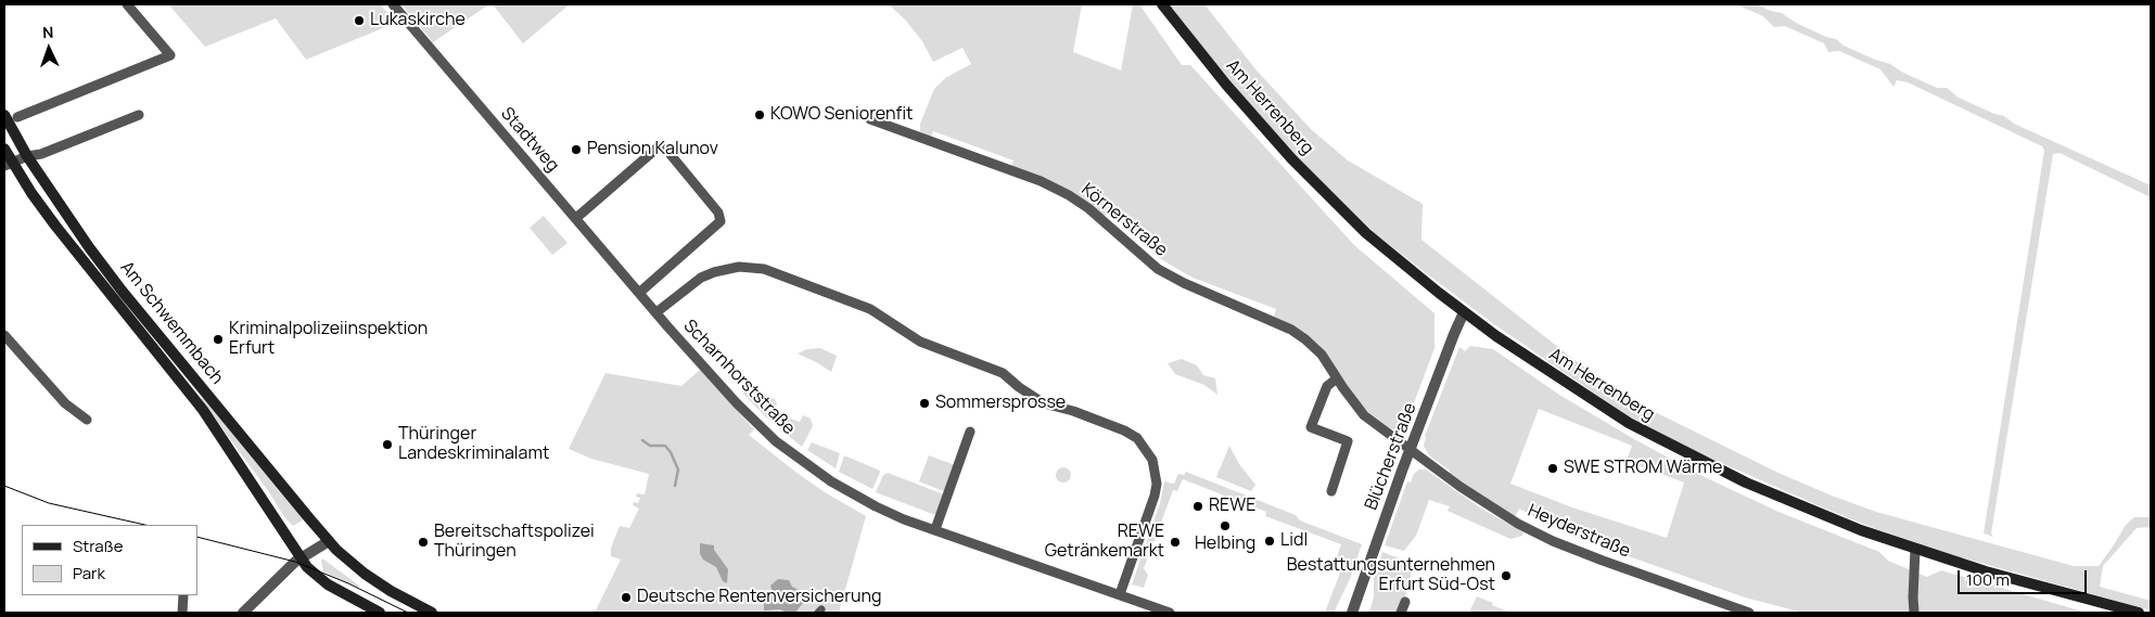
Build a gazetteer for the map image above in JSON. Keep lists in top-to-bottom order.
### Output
{
  "streets": {
    "main road": ["Am Herrenberg", "Am Schwemmbach"],
    "street": [
      "Stadtweg",
      "Körnerstraße",
      "Scharnhorststraße",
      "Blücherstraße",
      "Heyderstraße"
    ]
  },
  "crossings": [
    ["Am Herrenberg", "Blücherstraße"],
    ["Stadtweg", "Scharnhorststraße"],
    ["Körnerstraße", "Blücherstraße"],
    ["Körnerstraße", "Heyderstraße"],
    ["Blücherstraße", "Heyderstraße"]
  ],
  "places": [
    "Lukaskirche",
    "KOWO Seniorenfit",
    "Pension Kalunov",
    "Kriminalpolizeiinspektion Erfurt",
    "Sommersprosse",
    "Thüringer Landeskriminalamt",
    "SWE STROM Wärme",
    "REWE",
    "Helbing",
    "Lidl",
    "Bereitschaftspolizei Thüringen",
    "REWE Getränkemarkt",
    "Bestattungsunternehmen Erfurt Süd-Ost",
    "Deutsche Rentenversicherung"
  ],
  "legend": ["Straße", "Park"],
  "scale_bar": "100 m",
  "north": "top"
}
